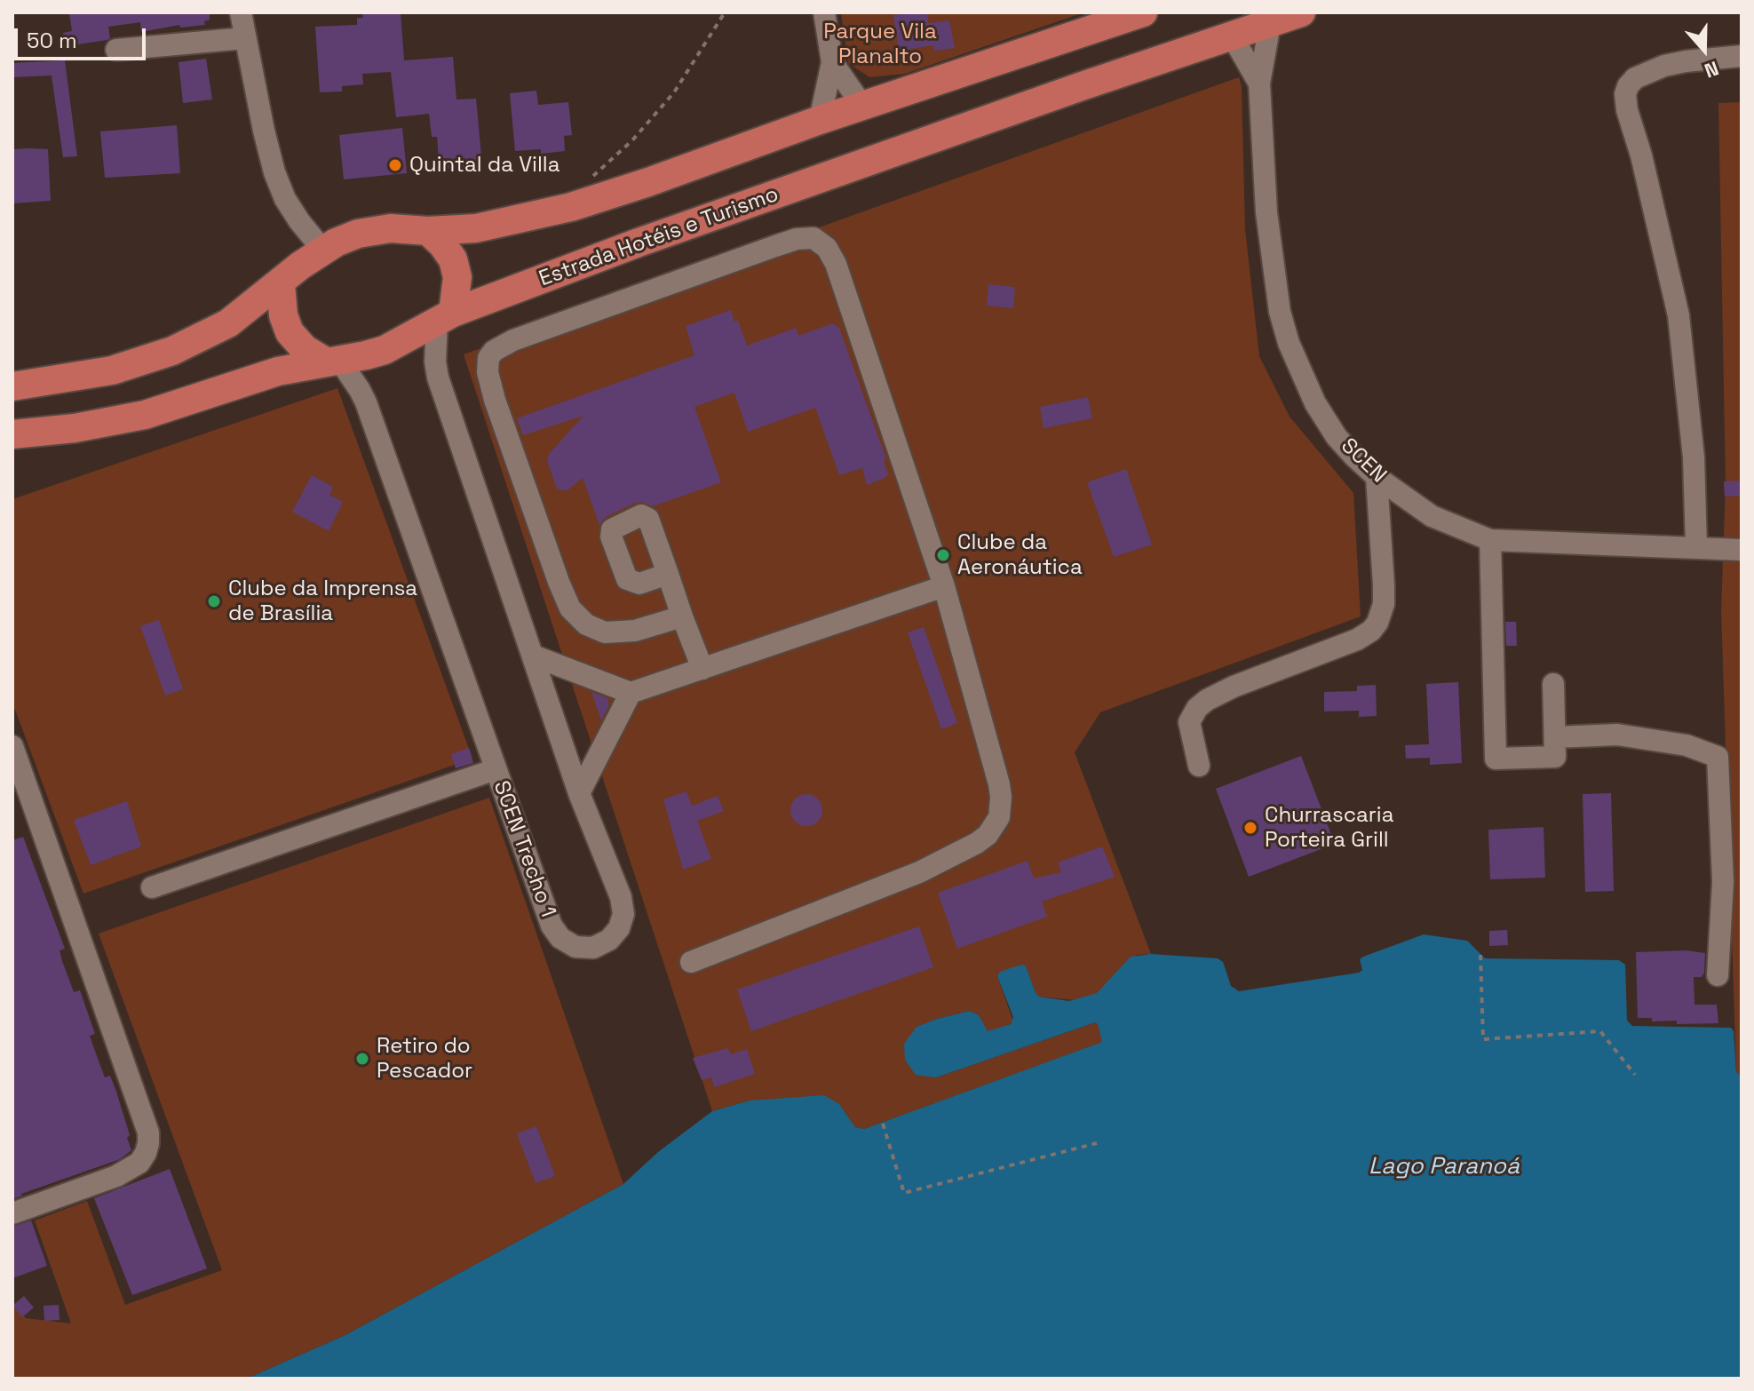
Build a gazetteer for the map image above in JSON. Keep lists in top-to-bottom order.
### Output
{
  "streets": {
    "main road": ["Estrada Hotéis e Turismo"],
    "street": ["SCEN", "SCEN Trecho 1"]
  },
  "crossings": [
    ["Estrada Hotéis e Turismo", "SCEN"],
    ["Estrada Hotéis e Turismo", "SCEN Trecho 1"]
  ],
  "water": ["Lago Paranoá"],
  "parks": ["Parque Vila Planalto"],
  "places": [
    "Quintal da Villa",
    "Clube da Aeronáutica",
    "Clube da Imprensa de Brasília",
    "Churrascaria Porteira Grill",
    "Retiro do Pescador"
  ],
  "scale_bar": "50 m",
  "north": "bottom"
}
